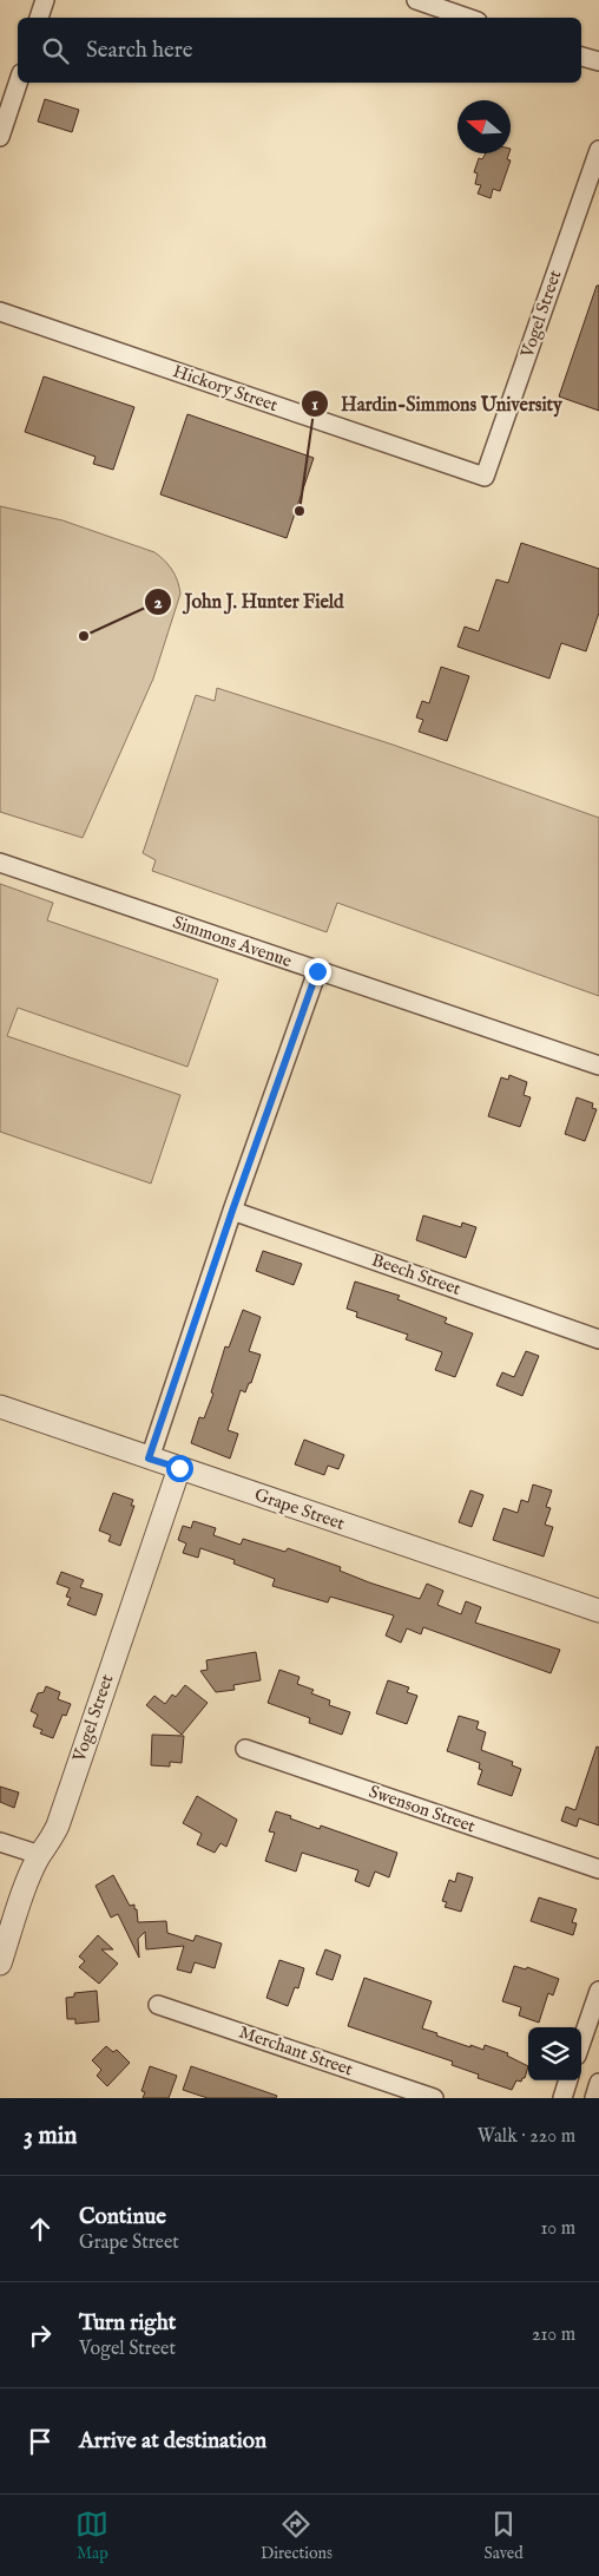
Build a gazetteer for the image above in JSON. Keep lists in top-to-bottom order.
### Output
{
  "streets": {
    "street": [
      "Vogel Street",
      "Hickory Street",
      "Simmons Avenue",
      "Beech Street",
      "Grape Street",
      "Swenson Street",
      "Merchant Street"
    ]
  },
  "crossings": [
    ["Vogel Street", "Hickory Street"],
    ["Vogel Street", "Grape Street"]
  ],
  "places": ["Hardin-Simmons University", "John J. Hunter Field"],
  "north": "left",
  "page": {
    "search": "Search here",
    "heading": ["3 min", "Walk · 220 m"],
    "list": [
      ["Continue", "Grape Street", "10 m"],
      ["Turn right", "Vogel Street", "210 m"],
      "Arrive at destination"
    ],
    "nav": ["Map", "Directions", "Saved"]
  }
}
